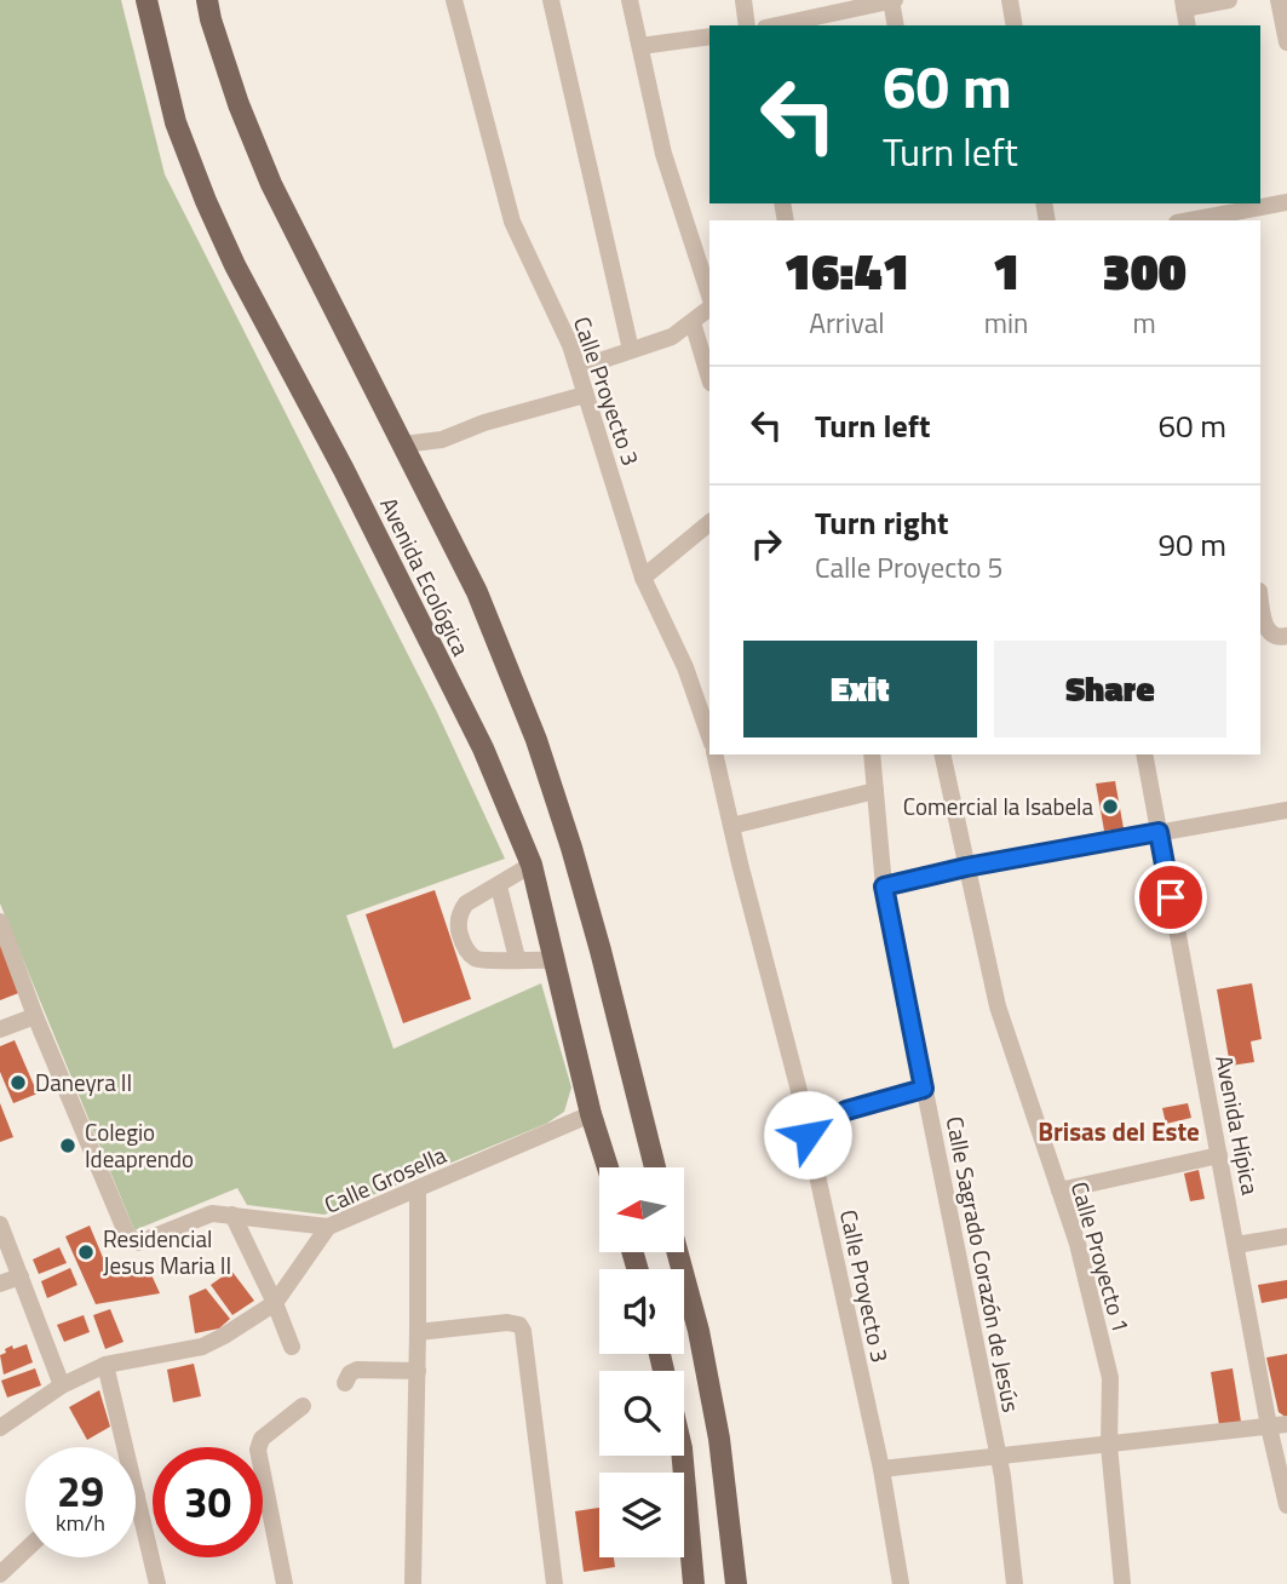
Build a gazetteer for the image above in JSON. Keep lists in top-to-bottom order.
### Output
{
  "streets": {
    "main road": ["Avenida Ecológica"],
    "street": [
      "Calle Proyecto 3",
      "Avenida Hípica",
      "Calle Grosella",
      "Calle Proyecto 1",
      "Calle Sagrado Corazón de Jesús"
    ]
  },
  "crossings": [
    ["Avenida Ecológica", "Calle Grosella"]
  ],
  "districts": ["Brisas del Este"],
  "places": [
    "Comercial la Isabela",
    "Daneyra II",
    "Colegio Ideaprendo",
    "Residencial Jesus Maria II"
  ],
  "north": "left",
  "page": {
    "turn": ["60 m", "Turn left"],
    "eta": [
      "16:41",
      "Arrival",
      "1",
      "min",
      "300",
      "m"
    ],
    "list": [
      {
        "name": "Turn left",
        "value": "60 m"
      },
      {
        "name": "Turn right",
        "note": "Calle Proyecto 5",
        "value": "90 m"
      }
    ],
    "buttons": ["Exit", "Share"],
    "speed": "29 km/h",
    "limit": "30"
  }
}
